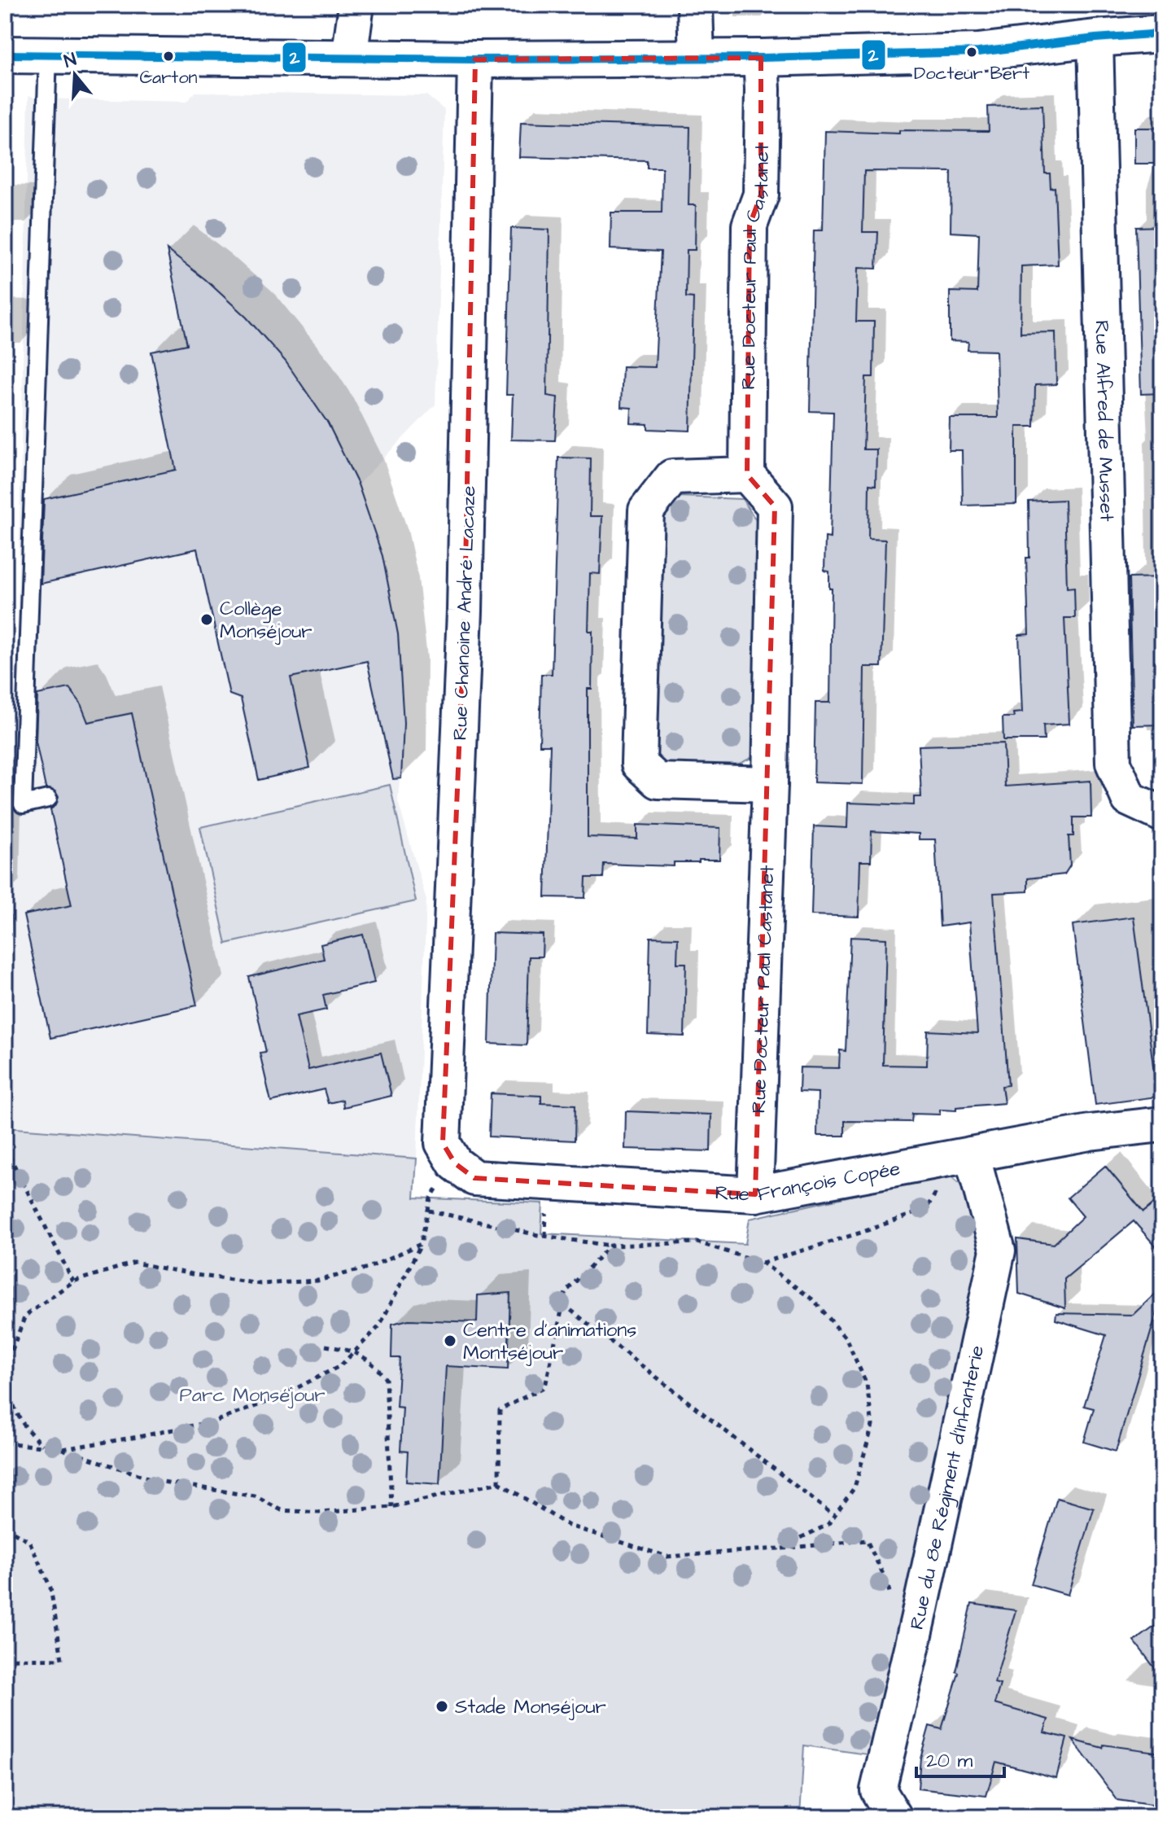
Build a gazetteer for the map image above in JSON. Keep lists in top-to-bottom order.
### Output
{
  "streets": {
    "street": [
      "Rue Docteur Paul Castanet",
      "Rue Alfred de Musset",
      "Rue Chanoine André Lacaze",
      "Rue François Copée",
      "Rue du 8e Régiment d'Infanterie"
    ]
  },
  "crossings": [
    ["Rue Docteur Paul Castanet", "Rue François Copée"],
    ["Rue Chanoine André Lacaze", "Rue François Copée"],
    ["Rue François Copée", "Rue du 8e Régiment d'Infanterie"]
  ],
  "parks": ["Parc Monséjour"],
  "places": [
    "Docteur Bert",
    "Carton",
    "Collège Monséjour",
    "Centre d'animations Montséjour",
    "Stade Monséjour"
  ],
  "lines": ["transit line 2"],
  "scale_bar": "20 m",
  "north": "top"
}
